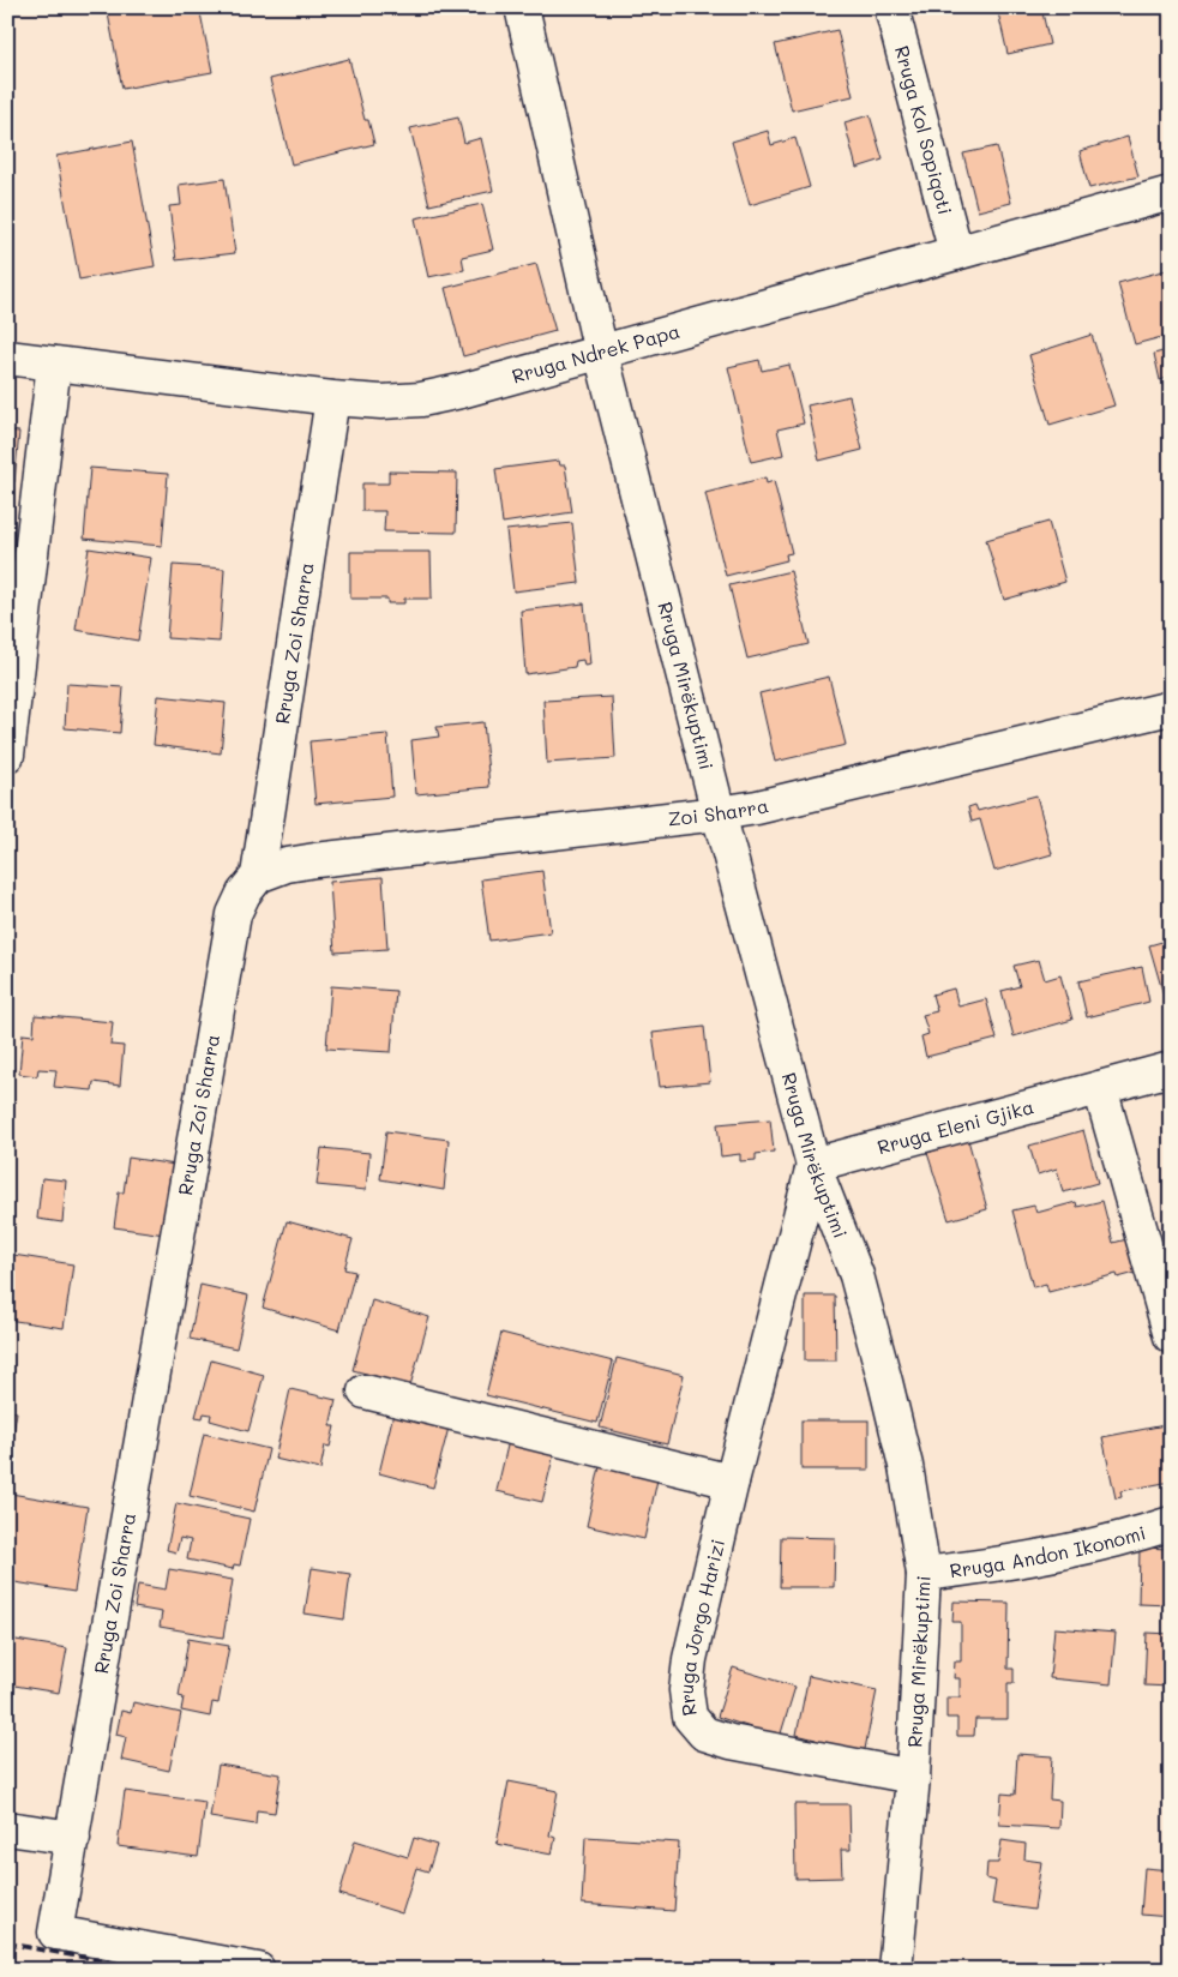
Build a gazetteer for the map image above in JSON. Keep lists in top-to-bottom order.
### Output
{
  "streets": {
    "street": [
      "Rruga Kol Sopiqoti",
      "Rruga Ndrek Papa",
      "Rruga Zoi Sharra",
      "Rruga Mirëkuptimi",
      "Zoi Sharra",
      "Rruga Eleni Gjika",
      "Rruga Andon Ikonomi",
      "Rruga Jorgo Harizi"
    ]
  },
  "crossings": [
    ["Rruga Kol Sopiqoti", "Rruga Ndrek Papa"],
    ["Rruga Ndrek Papa", "Rruga Zoi Sharra"],
    ["Rruga Ndrek Papa", "Rruga Mirëkuptimi"],
    ["Rruga Zoi Sharra", "Zoi Sharra"],
    ["Rruga Mirëkuptimi", "Zoi Sharra"],
    ["Rruga Mirëkuptimi", "Rruga Eleni Gjika"],
    ["Rruga Mirëkuptimi", "Rruga Andon Ikonomi"],
    ["Rruga Mirëkuptimi", "Rruga Jorgo Harizi"],
    ["Rruga Eleni Gjika", "Rruga Jorgo Harizi"]
  ]
}
